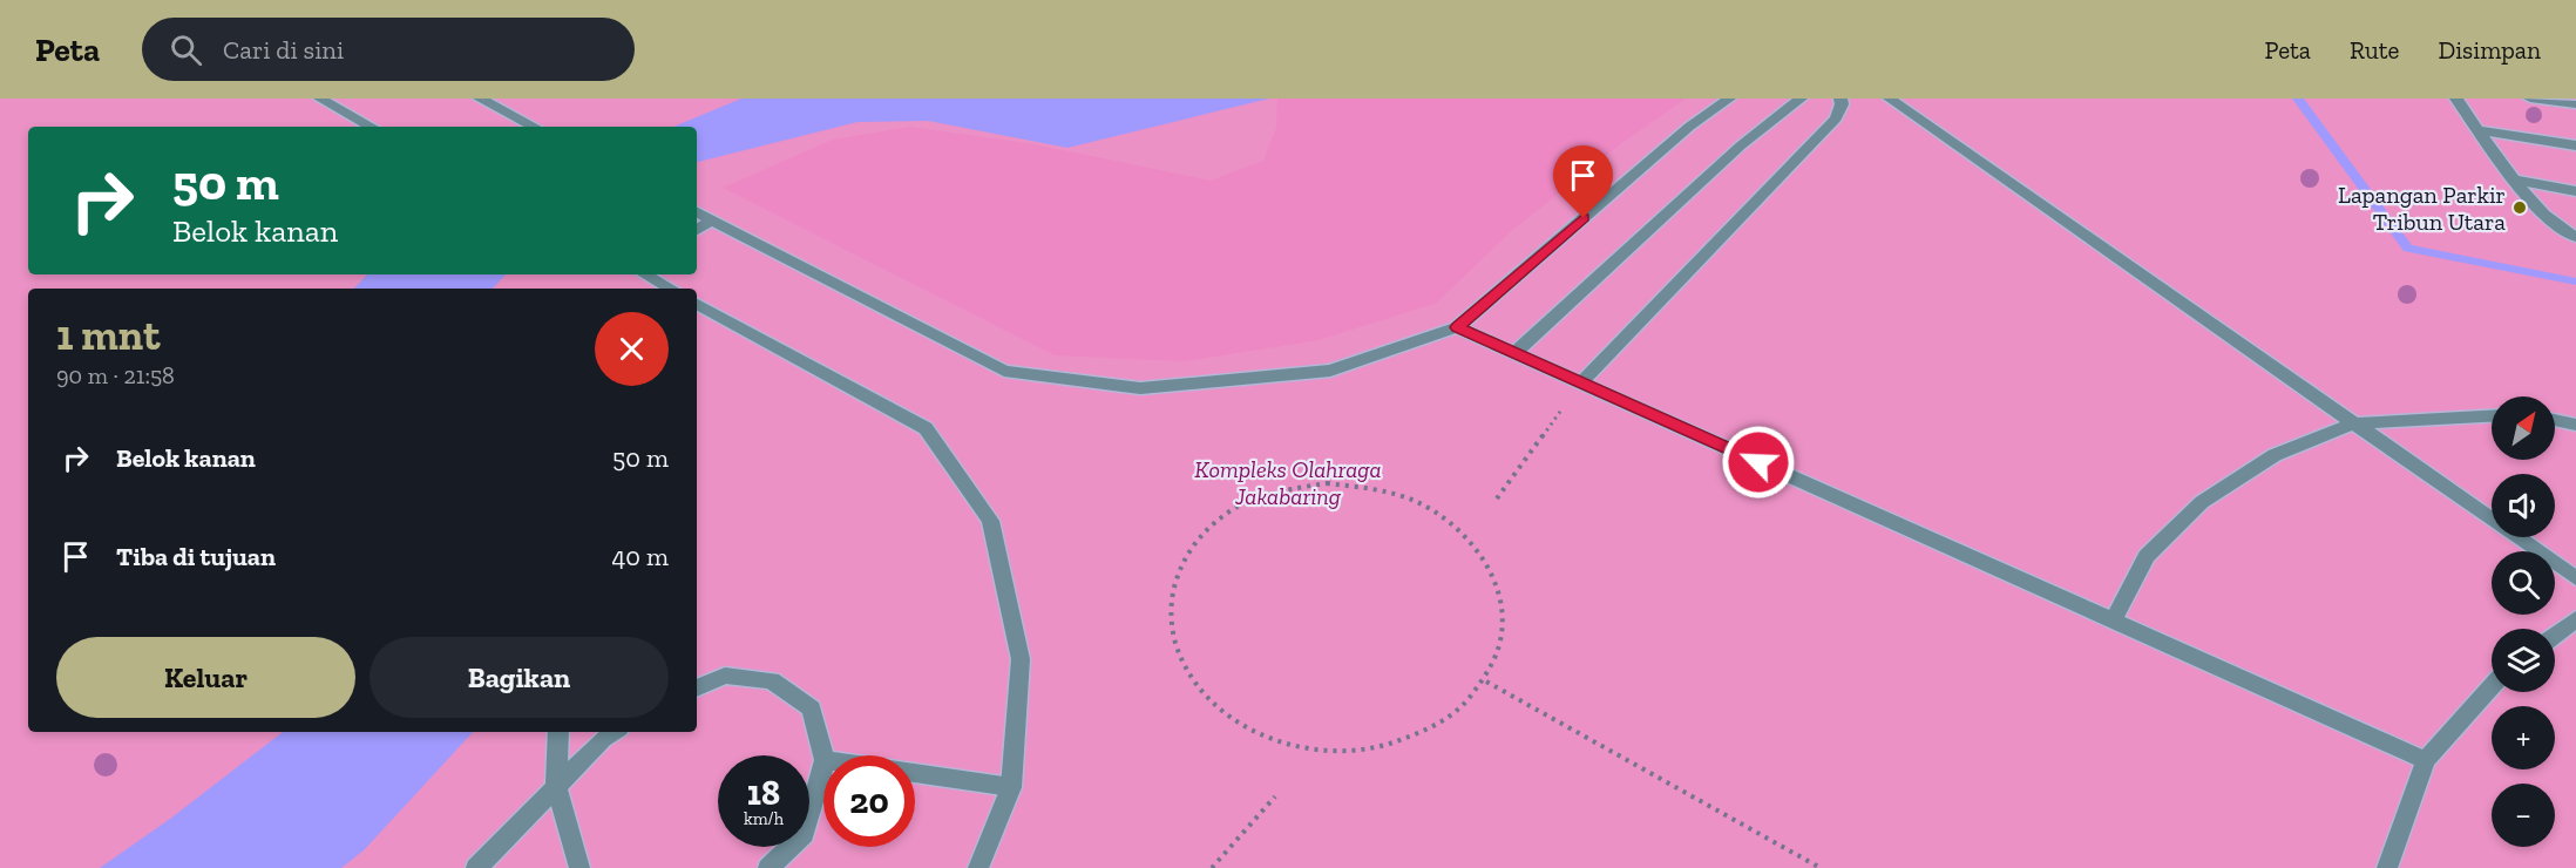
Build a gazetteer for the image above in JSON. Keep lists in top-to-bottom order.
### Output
{
  "parks": ["Kompleks Olahraga Jakabaring"],
  "places": ["Lapangan Parkir Tribun Utara"],
  "north": "top right",
  "page": {
    "header": "Peta",
    "search": "Cari di sini",
    "nav": ["Peta", "Rute", "Disimpan"],
    "turn": ["50 m", "Belok kanan"],
    "heading": ["1 mnt", "90 m · 21:58"],
    "map_buttons": ["+", "−"],
    "list": [
      {
        "name": "Belok kanan",
        "value": "50 m"
      },
      {
        "name": "Tiba di tujuan",
        "value": "40 m"
      }
    ],
    "buttons": ["Keluar", "Bagikan"],
    "speed": "18 km/h",
    "limit": "20"
  }
}
